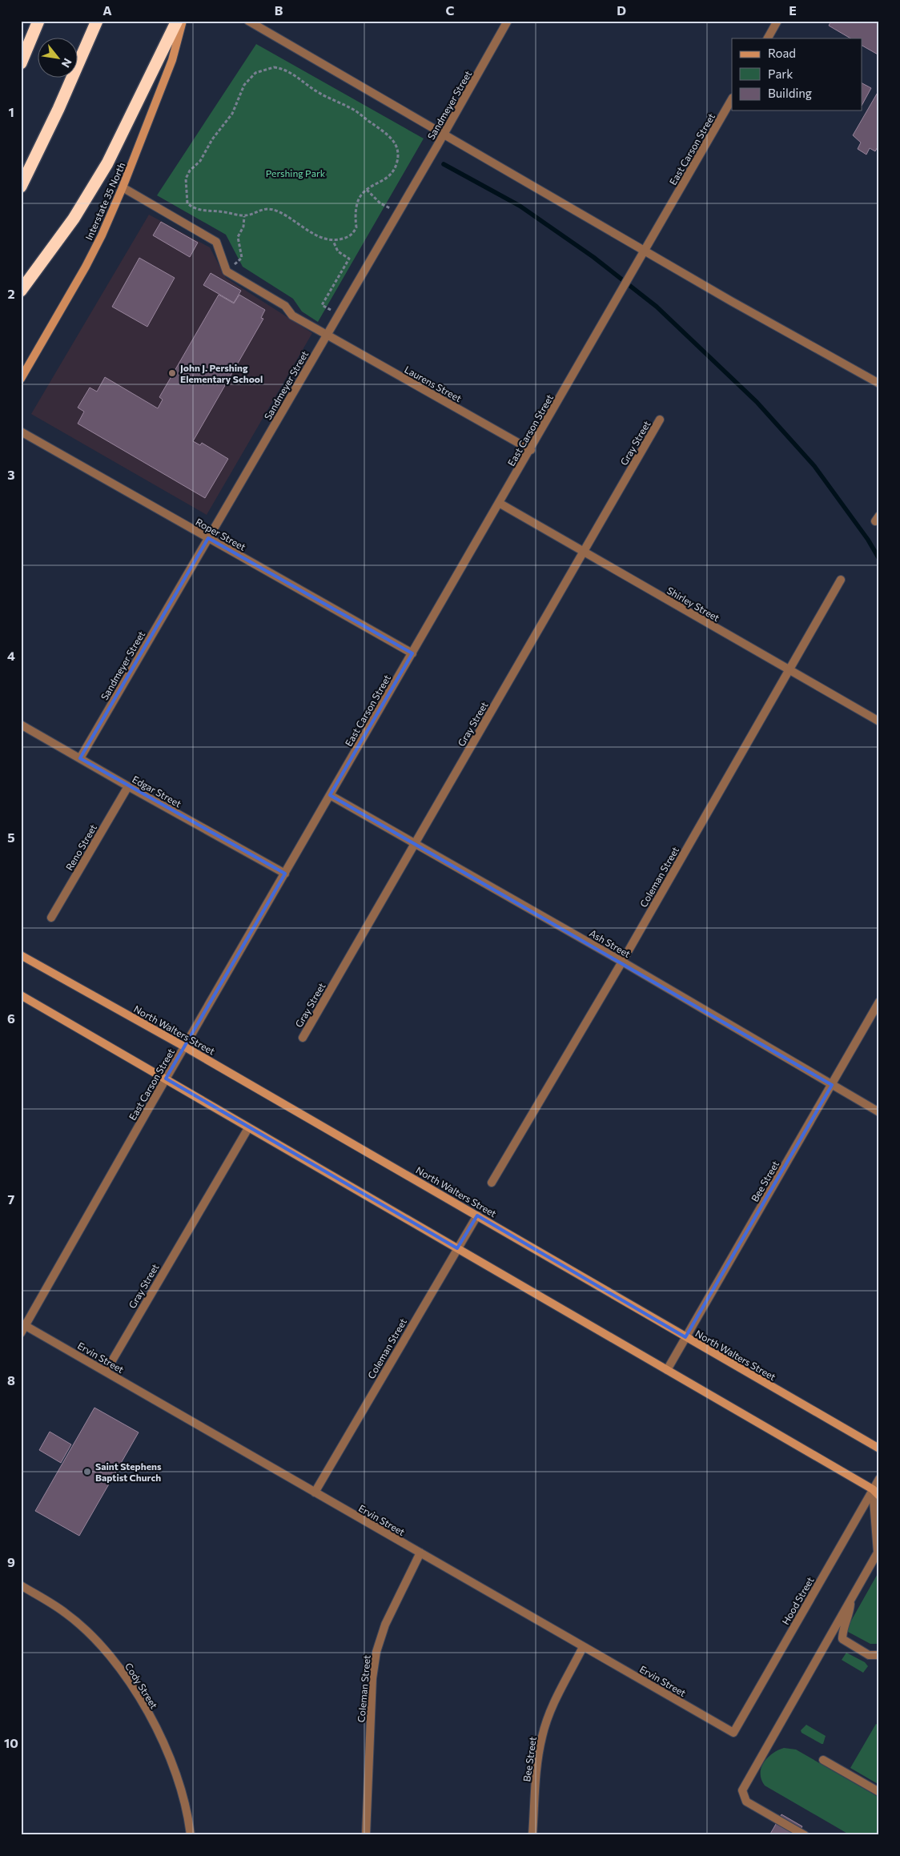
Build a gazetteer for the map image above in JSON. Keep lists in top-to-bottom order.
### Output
{
  "streets": {
    "main road": ["Interstate 35 North", "North Walters Street"],
    "street": [
      "Sandmeyer Street",
      "East Carson Street",
      "Laurens Street",
      "Gray Street",
      "Roper Street",
      "Shirley Street",
      "Edgar Street",
      "Reno Street",
      "Coleman Street",
      "Ash Street",
      "Bee Street",
      "Ervin Street",
      "Hood Street",
      "Cody Street"
    ]
  },
  "crossings": [
    ["Sandmeyer Street", "Laurens Street"],
    ["Sandmeyer Street", "Roper Street"],
    ["Sandmeyer Street", "Edgar Street"],
    ["East Carson Street", "Laurens Street"],
    ["East Carson Street", "Roper Street"],
    ["East Carson Street", "Shirley Street"],
    ["East Carson Street", "Edgar Street"],
    ["East Carson Street", "Ash Street"],
    ["East Carson Street", "North Walters Street"],
    ["East Carson Street", "Ervin Street"],
    ["Gray Street", "Shirley Street"],
    ["Gray Street", "Ash Street"],
    ["Gray Street", "Ervin Street"],
    ["Shirley Street", "Coleman Street"],
    ["Edgar Street", "Reno Street"],
    ["Coleman Street", "Ash Street"],
    ["Coleman Street", "North Walters Street"],
    ["Coleman Street", "Ervin Street"],
    ["Ash Street", "Bee Street"],
    ["North Walters Street", "Bee Street"],
    ["Bee Street", "Ervin Street"],
    ["Ervin Street", "Hood Street"]
  ],
  "parks": ["Pershing Park"],
  "places": ["John J. Pershing Elementary School", "Saint Stephens Baptist Church"],
  "legend": ["Road", "Park", "Building"],
  "north": "bottom right",
  "grid": {
    "columns": [
      "A",
      "B",
      "C",
      "D",
      "E"
    ],
    "rows": [
      "1",
      "2",
      "3",
      "4",
      "5",
      "6",
      "7",
      "8",
      "9",
      "10"
    ]
  }
}
